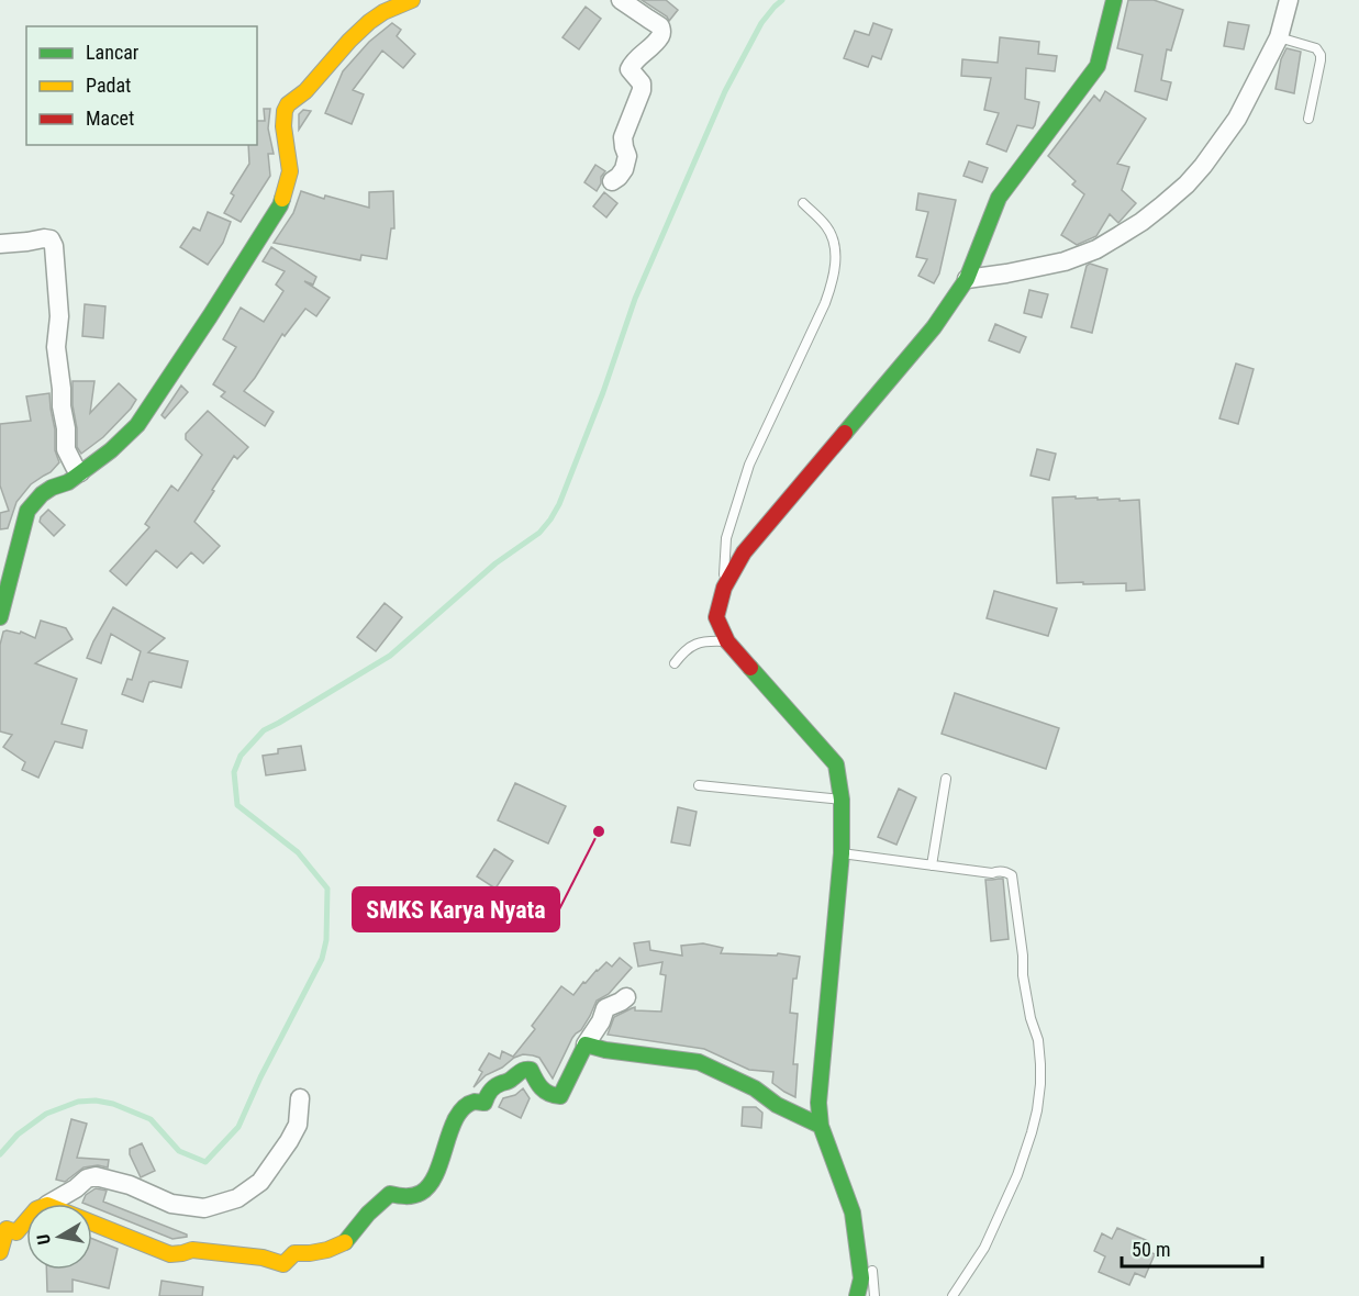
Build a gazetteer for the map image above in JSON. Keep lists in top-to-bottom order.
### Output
{
  "places": ["SMKS Karya Nyata"],
  "legend": ["Lancar", "Padat", "Macet"],
  "scale_bar": "50 m",
  "north": "left"
}
